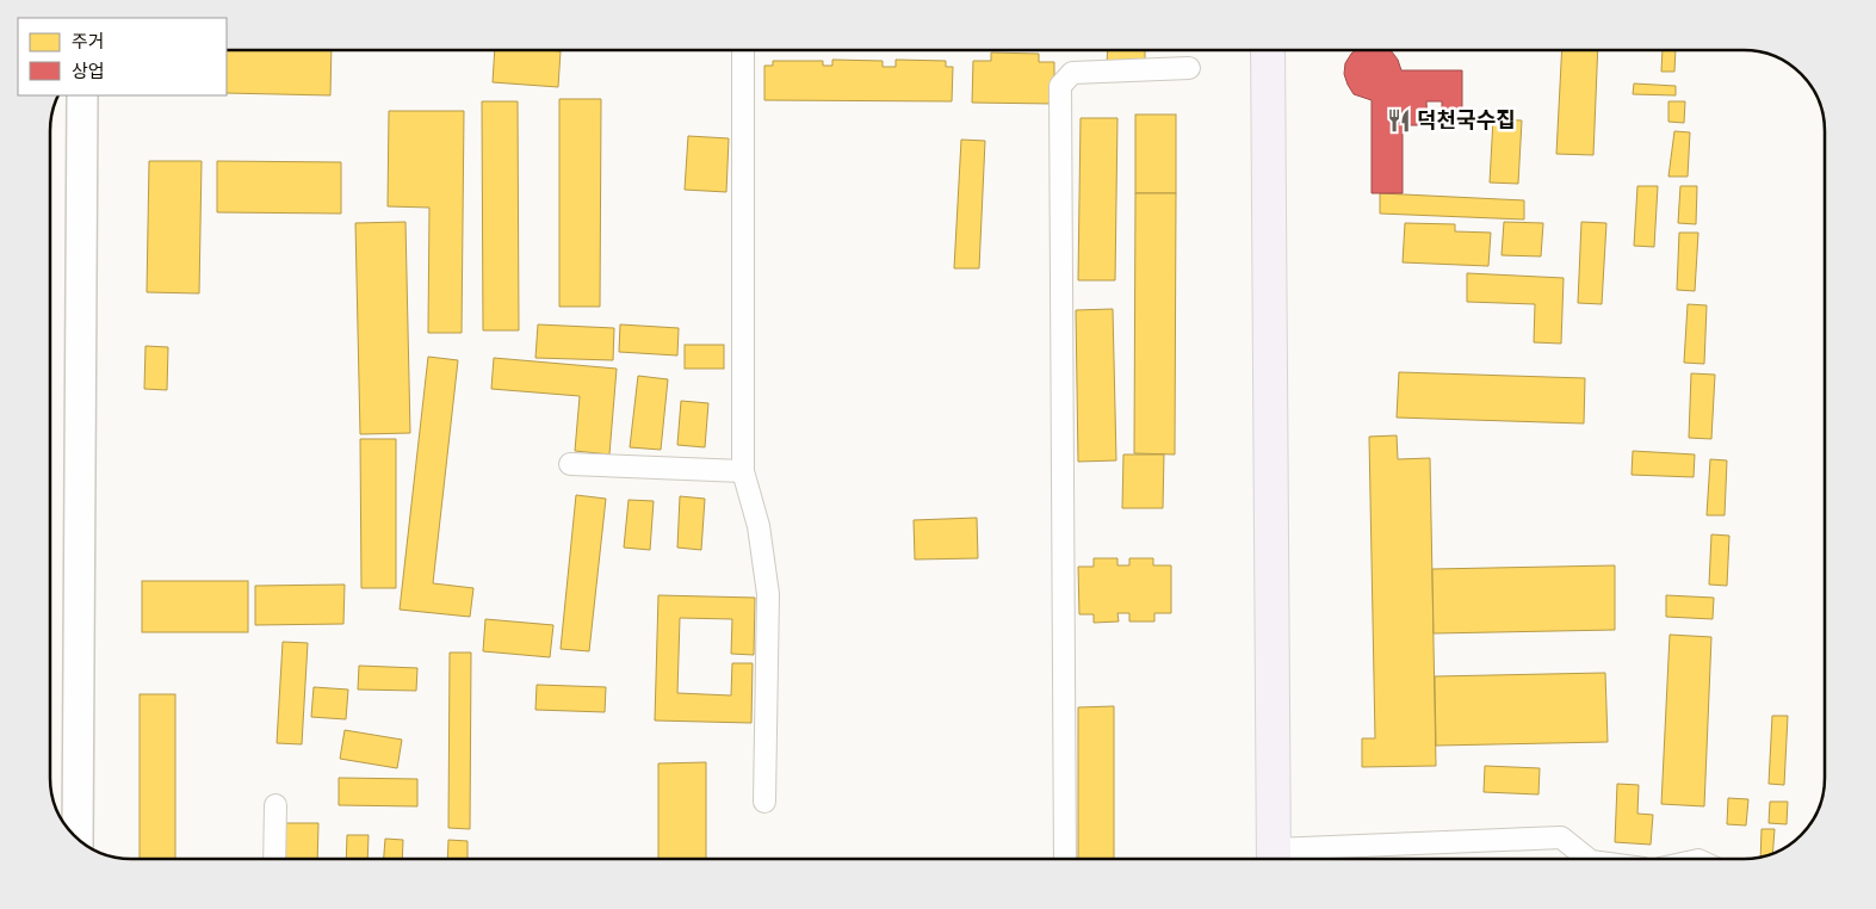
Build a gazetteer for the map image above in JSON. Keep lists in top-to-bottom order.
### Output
{
  "places": {
    "restaurant": ["덕천국수집"]
  },
  "legend": ["주거", "상업"]
}
